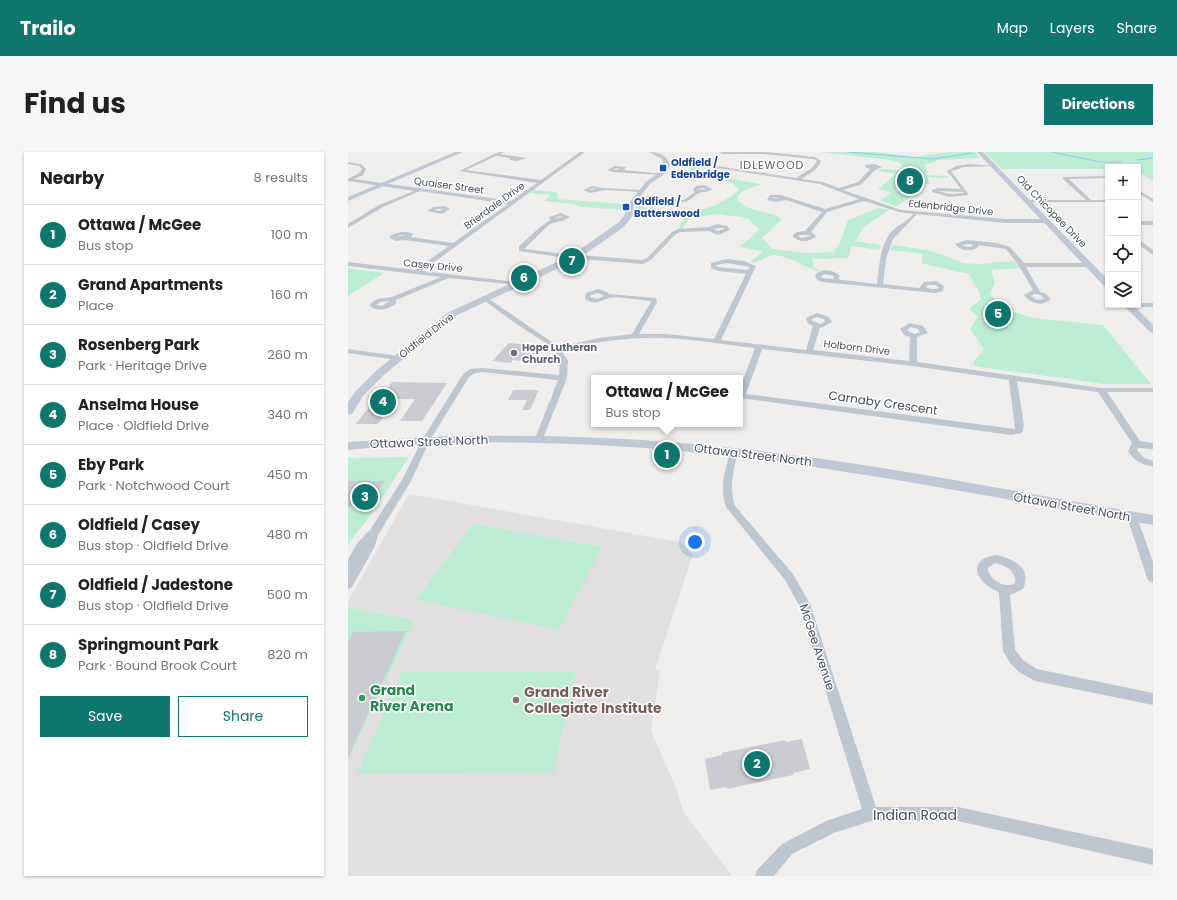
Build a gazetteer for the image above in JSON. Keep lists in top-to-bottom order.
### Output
{
  "streets": {
    "street": [
      "Quaiser Street",
      "Brierdale Drive",
      "Edenbridge Drive",
      "Old Chicopee Drive",
      "Casey Drive",
      "Oldfield Drive",
      "Holborn Drive",
      "Carnaby Crescent",
      "Ottawa Street North",
      "McGee Avenue",
      "Indian Road"
    ]
  },
  "crossings": [
    ["Quaiser Street", "Brierdale Drive"],
    ["Brierdale Drive", "Casey Drive"],
    ["Edenbridge Drive", "Old Chicopee Drive"],
    ["Edenbridge Drive", "Oldfield Drive"],
    ["Casey Drive", "Oldfield Drive"],
    ["Holborn Drive", "Carnaby Crescent"],
    ["Ottawa Street North", "McGee Avenue"],
    ["McGee Avenue", "Indian Road"]
  ],
  "districts": ["IDLEWOOD"],
  "places": {
    "transit": ["Oldfield / Edenbridge", "Oldfield / Batterswood"],
    "other": ["Hope Lutheran Church", "Grand River Arena", "Grand River Collegiate Institute"]
  },
  "page": {
    "header": "Trailo",
    "nav": ["Map", "Layers", "Share"],
    "title": "Find us",
    "buttons": [
      "Directions",
      ["Save", "Share"]
    ],
    "heading": ["Nearby", "8 results"],
    "map_buttons": ["+", "−"],
    "pins": [
      "8",
      "7",
      "6",
      "5",
      "4",
      "1",
      "3",
      "2"
    ],
    "list": [
      {
        "mark": "1",
        "name": "Ottawa / McGee",
        "note": "Bus stop",
        "value": "100 m"
      },
      {
        "mark": "2",
        "name": "Grand Apartments",
        "note": "Place",
        "value": "160 m"
      },
      {
        "mark": "3",
        "name": "Rosenberg Park",
        "note": "Park · Heritage Drive",
        "value": "260 m"
      },
      {
        "mark": "4",
        "name": "Anselma House",
        "note": "Place · Oldfield Drive",
        "value": "340 m"
      },
      {
        "mark": "5",
        "name": "Eby Park",
        "note": "Park · Notchwood Court",
        "value": "450 m"
      },
      {
        "mark": "6",
        "name": "Oldfield / Casey",
        "note": "Bus stop · Oldfield Drive",
        "value": "480 m"
      },
      {
        "mark": "7",
        "name": "Oldfield / Jadestone",
        "note": "Bus stop · Oldfield Drive",
        "value": "500 m"
      },
      {
        "mark": "8",
        "name": "Springmount Park",
        "note": "Park · Bound Brook Court",
        "value": "820 m"
      }
    ],
    "popup": ["Ottawa / McGee", "Bus stop"]
  }
}
